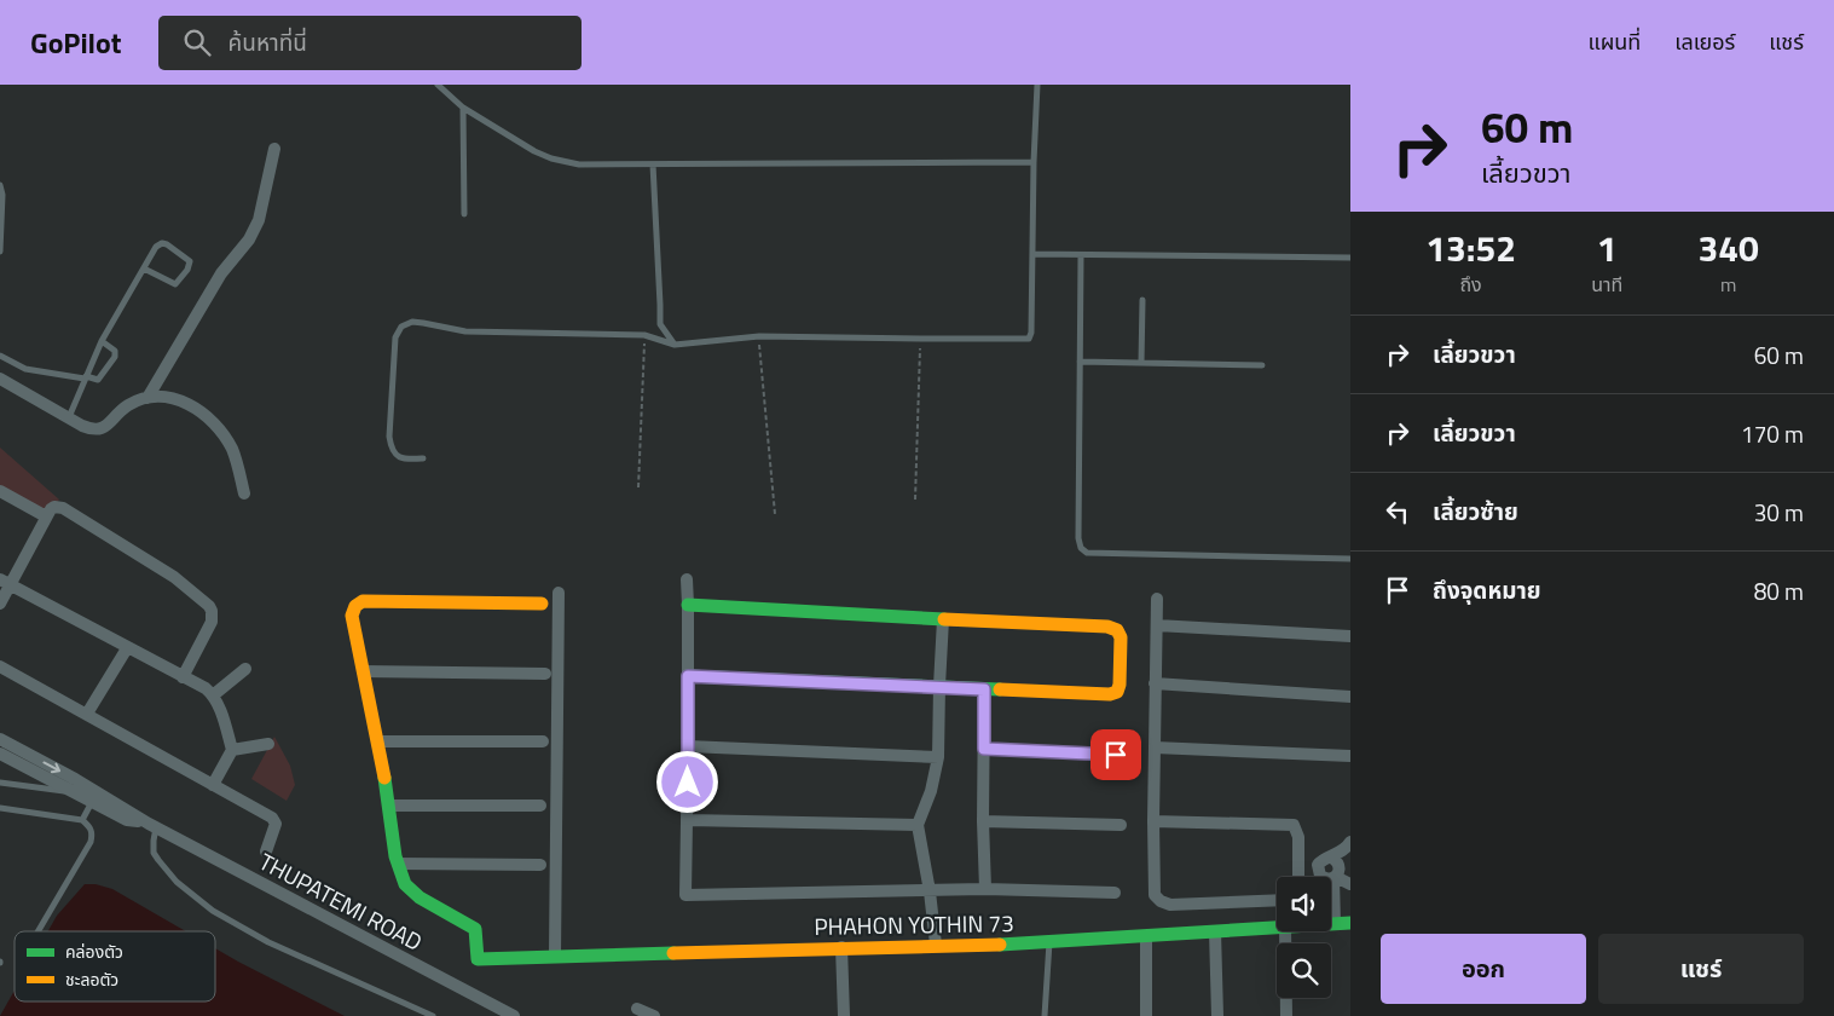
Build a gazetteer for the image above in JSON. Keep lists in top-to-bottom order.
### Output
{
  "streets": {
    "street": ["THUPATEMI ROAD", "PHAHON YOTHIN 73"]
  },
  "legend": ["คล่องตัว", "ชะลอตัว"],
  "page": {
    "header": "GoPilot",
    "search": "ค้นหาที่นี่",
    "nav": ["แผนที่", "เลเยอร์", "แชร์"],
    "turn": ["60 m", "เลี้ยวขวา"],
    "eta": [
      "13:52",
      "ถึง",
      "1",
      "นาที",
      "340",
      "m"
    ],
    "list": [
      {
        "name": "เลี้ยวขวา",
        "value": "60 m"
      },
      {
        "name": "เลี้ยวขวา",
        "value": "170 m"
      },
      {
        "name": "เลี้ยวซ้าย",
        "value": "30 m"
      },
      {
        "name": "ถึงจุดหมาย",
        "value": "80 m"
      }
    ],
    "buttons": ["ออก", "แชร์"]
  }
}
